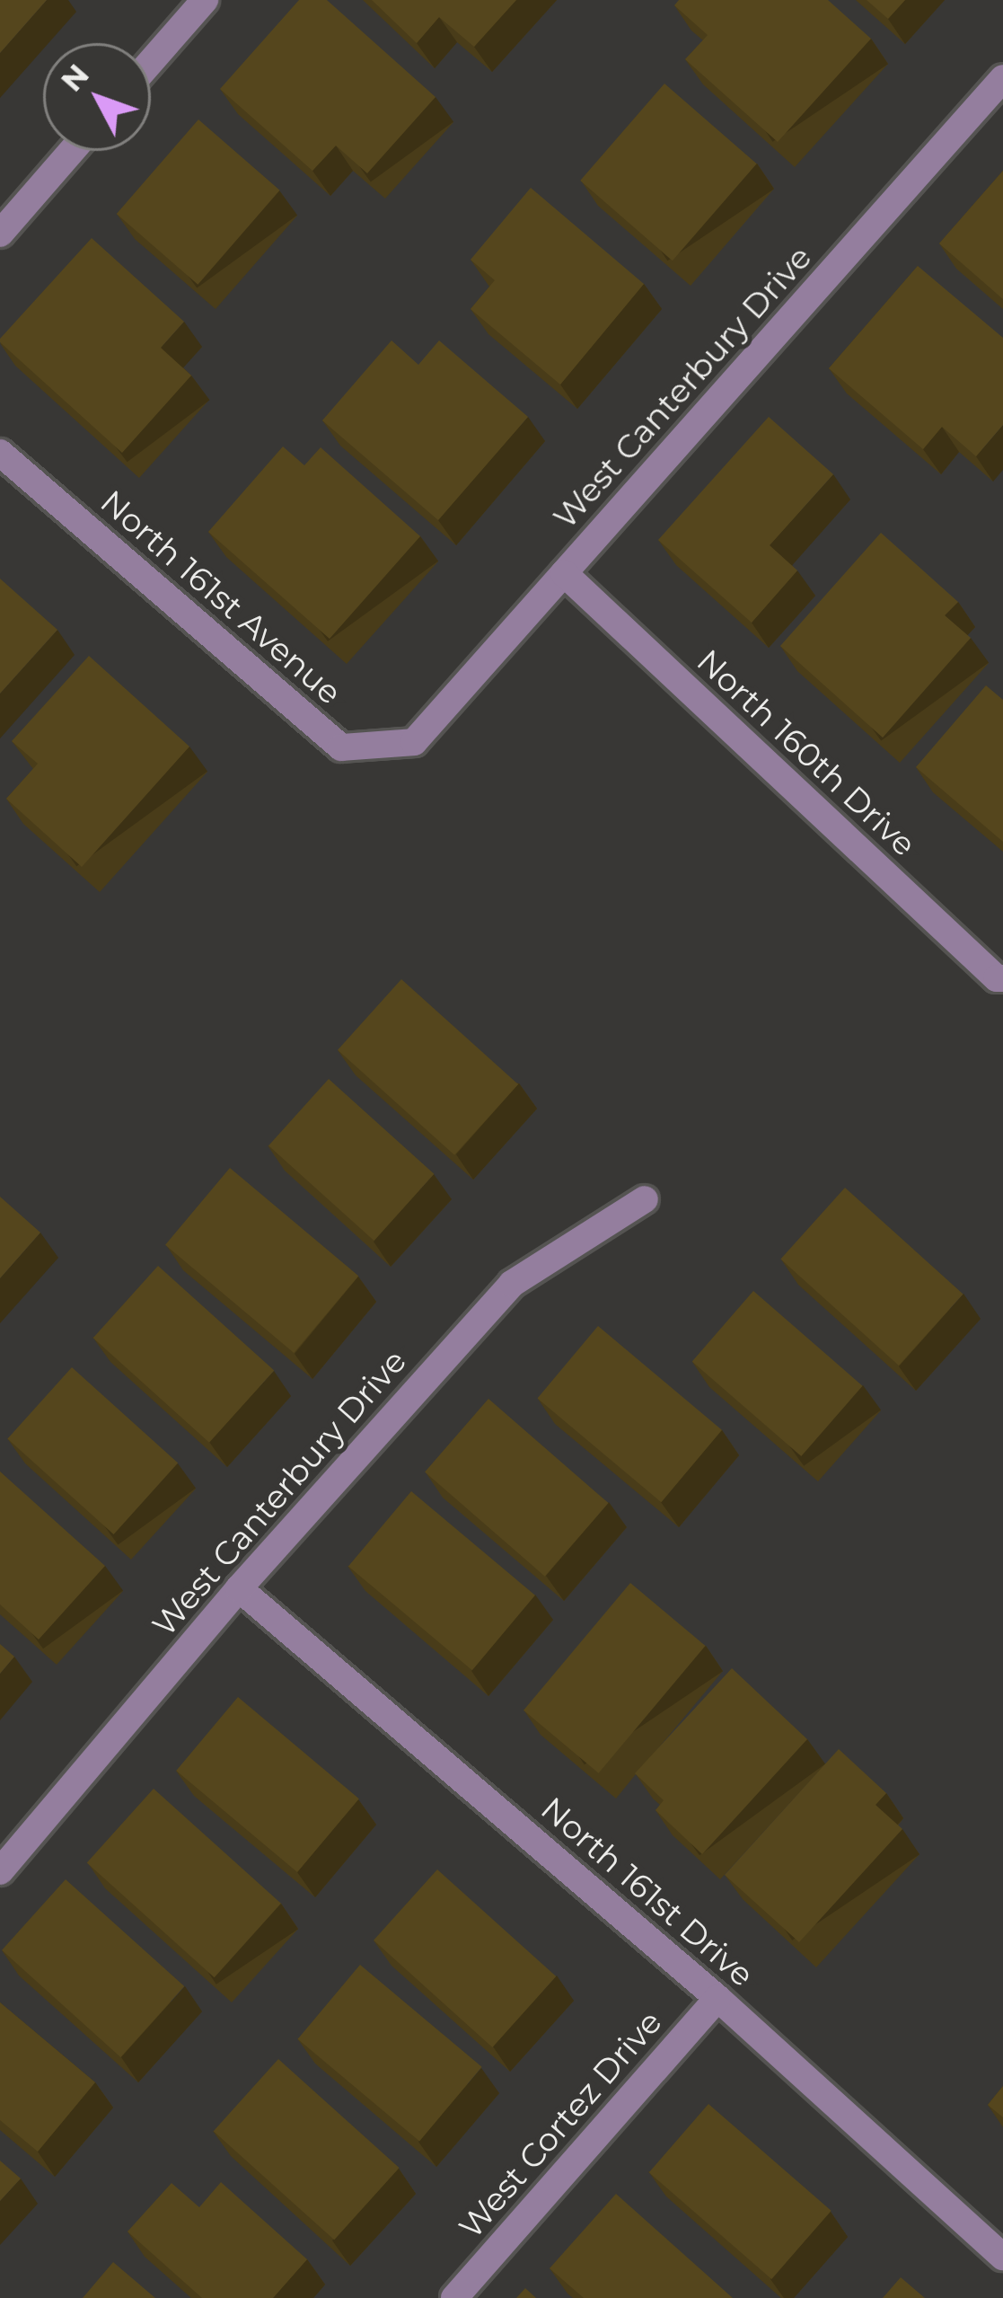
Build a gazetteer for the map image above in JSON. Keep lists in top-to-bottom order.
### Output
{
  "streets": {
    "street": [
      "West Canterbury Drive",
      "North 161st Avenue",
      "North 160th Drive",
      "North 161st Drive",
      "West Cortez Drive"
    ]
  },
  "crossings": [
    ["West Canterbury Drive", "North 161st Avenue"],
    ["West Canterbury Drive", "North 160th Drive"],
    ["West Canterbury Drive", "North 161st Drive"],
    ["North 161st Drive", "West Cortez Drive"]
  ],
  "north": "top left"
}
